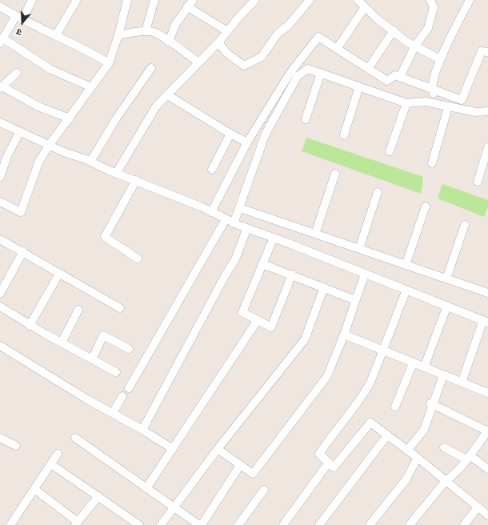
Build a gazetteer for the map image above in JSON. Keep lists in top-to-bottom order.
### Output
{
  "north": "bottom"
}
